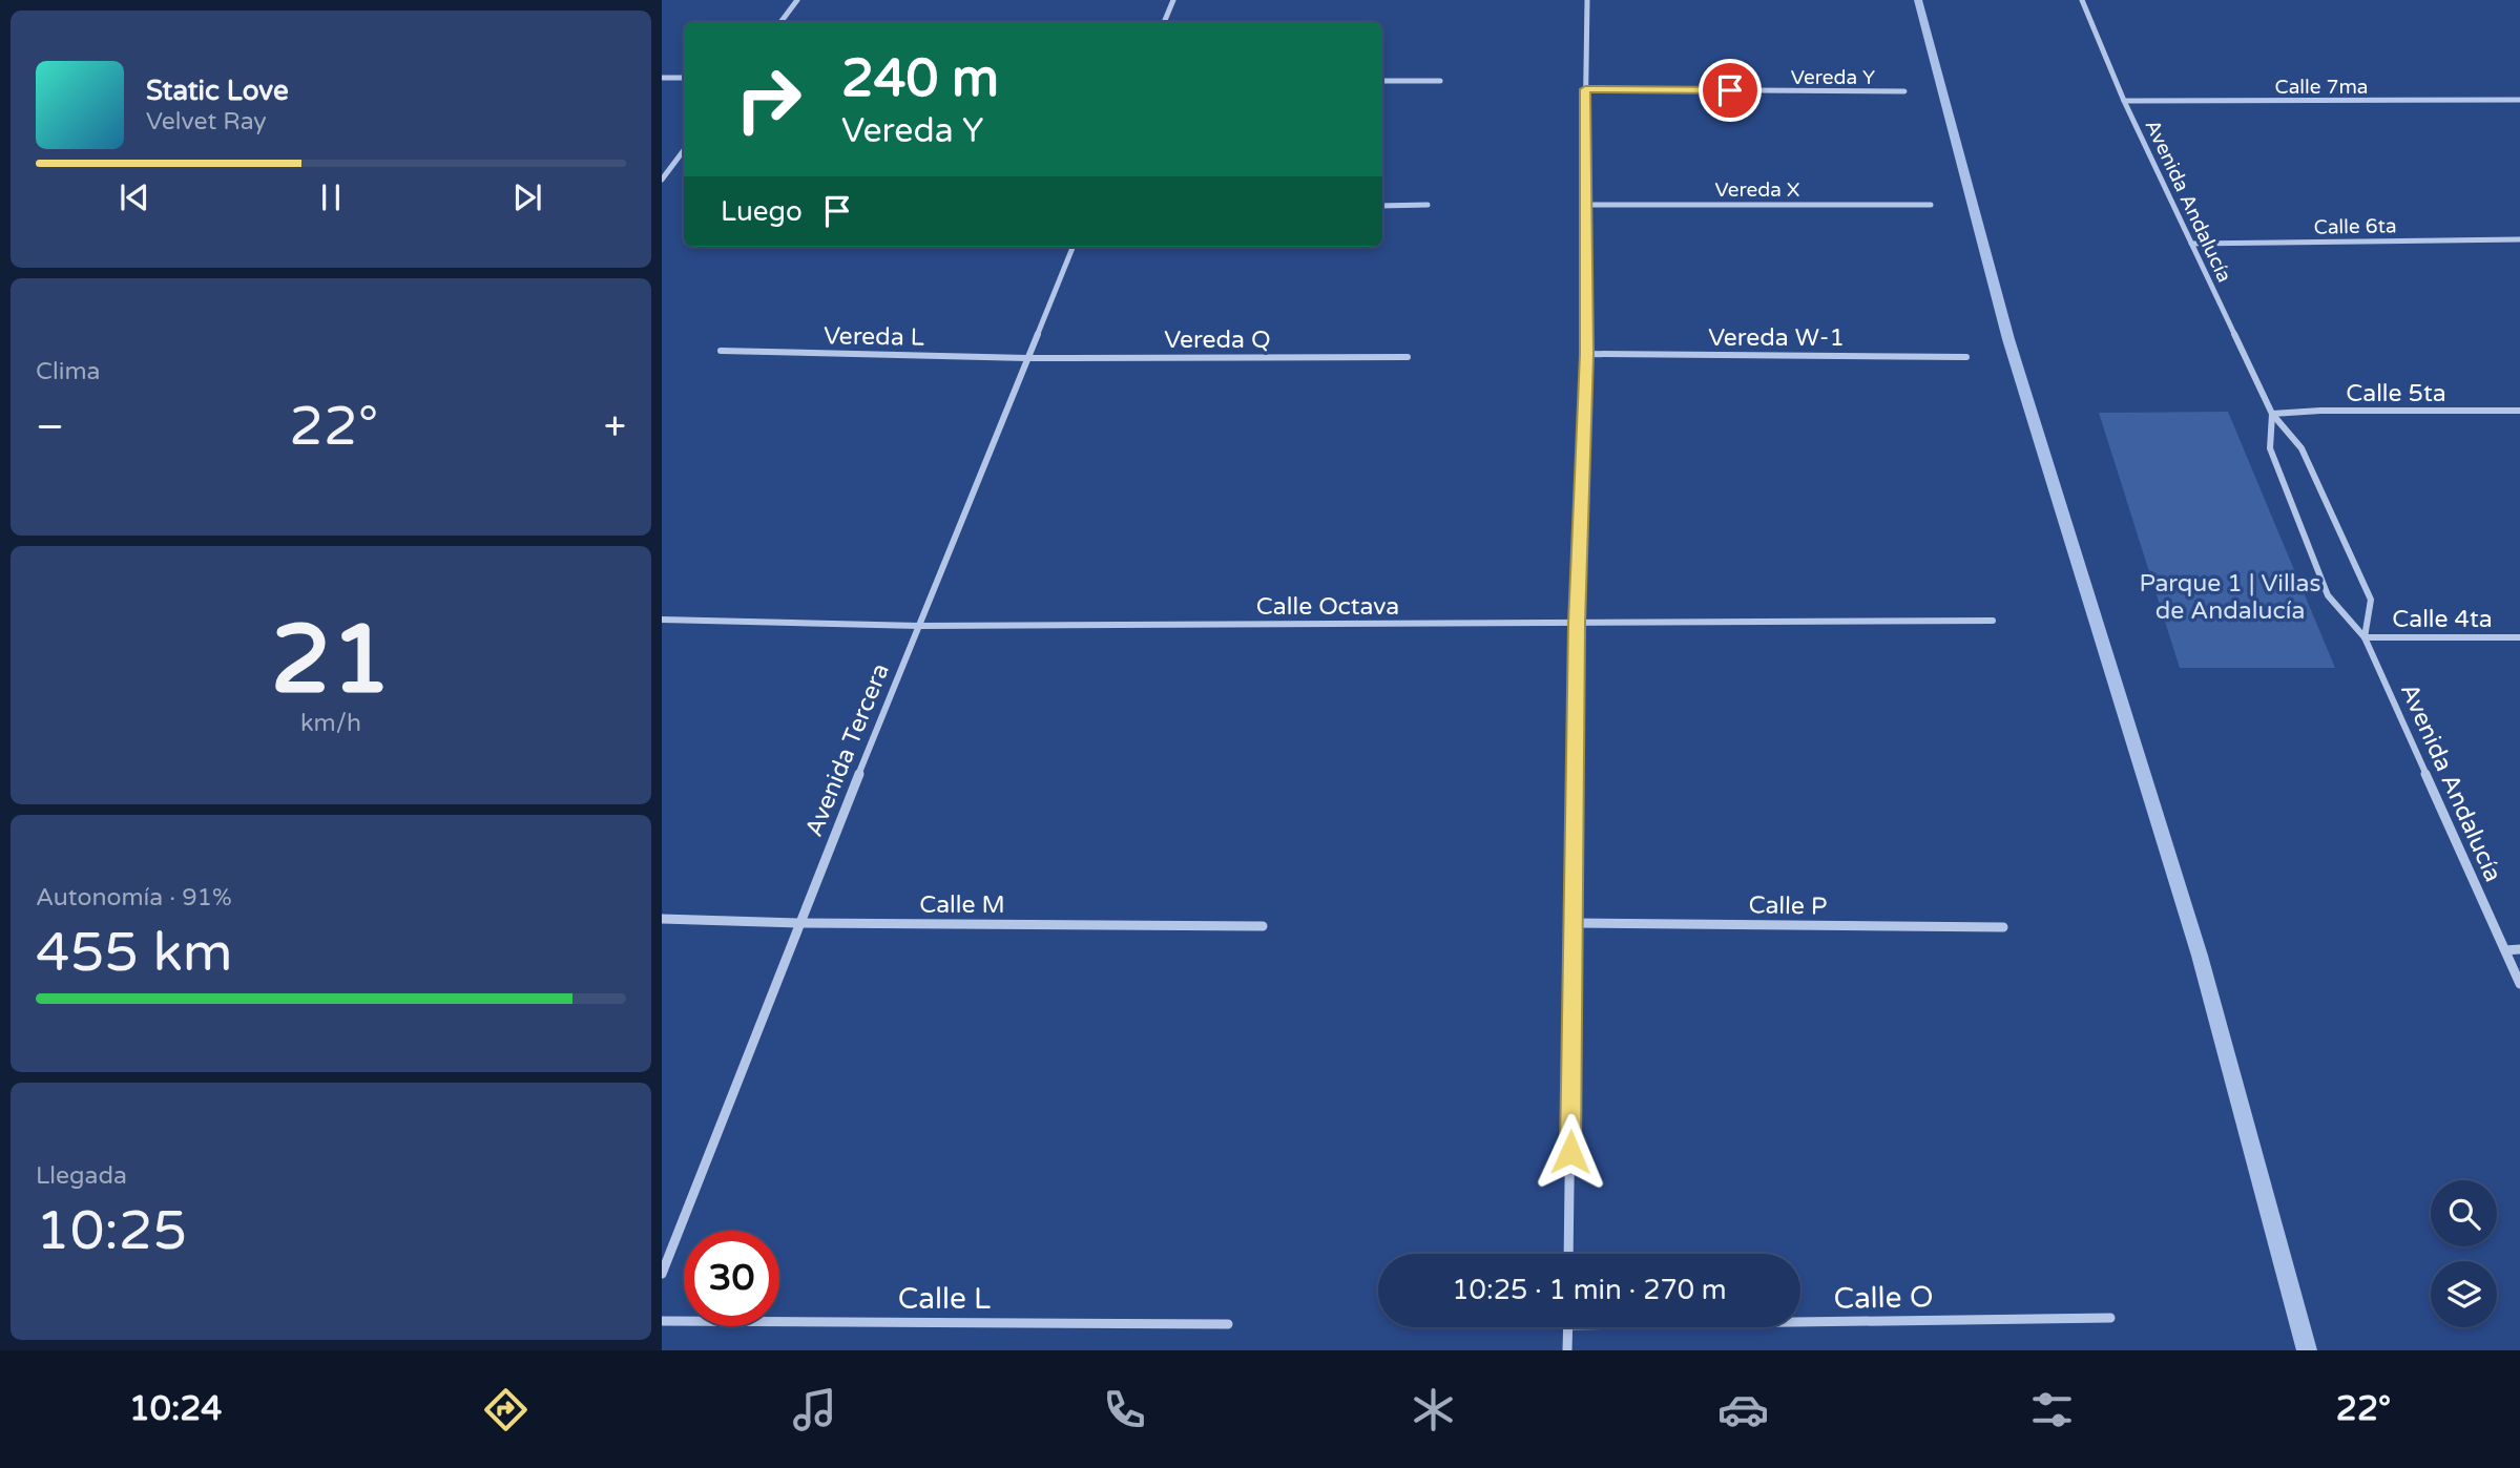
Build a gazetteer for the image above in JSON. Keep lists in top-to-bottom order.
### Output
{
  "streets": {
    "street": [
      "Vereda Y",
      "Calle 7ma",
      "Vereda X",
      "Avenida Andalucía",
      "Calle 6ta",
      "Vereda L",
      "Vereda W-1",
      "Vereda Q",
      "Calle 5ta",
      "Calle Octava",
      "Calle 4ta",
      "Avenida Tercera",
      "Calle M",
      "Calle P",
      "Calle O",
      "Calle L"
    ]
  },
  "crossings": [
    ["Calle 7ma", "Avenida Andalucía"],
    ["Avenida Andalucía", "Calle 6ta"],
    ["Avenida Andalucía", "Calle 5ta"],
    ["Avenida Andalucía", "Calle 4ta"],
    ["Vereda L", "Vereda Q"],
    ["Vereda L", "Avenida Tercera"],
    ["Vereda Q", "Avenida Tercera"],
    ["Calle Octava", "Avenida Tercera"],
    ["Avenida Tercera", "Calle M"]
  ],
  "parks": ["Parque 1 | Villas de Andalucía"],
  "page": {
    "turn": ["240 m", "Vereda Y"],
    "song": ["Static Love", "Velvet Ray"],
    "then": "Luego",
    "tile": [
      "Clima",
      ["21", "km/h"],
      ["Autonomía · 91%", "455 km"],
      ["Llegada", "10:25"]
    ],
    "heat": ["−", "22°", "+"],
    "limit": "30",
    "trip": "10:25 · 1 min · 270 m",
    "tabs": ["10:24", "22°"]
  }
}
